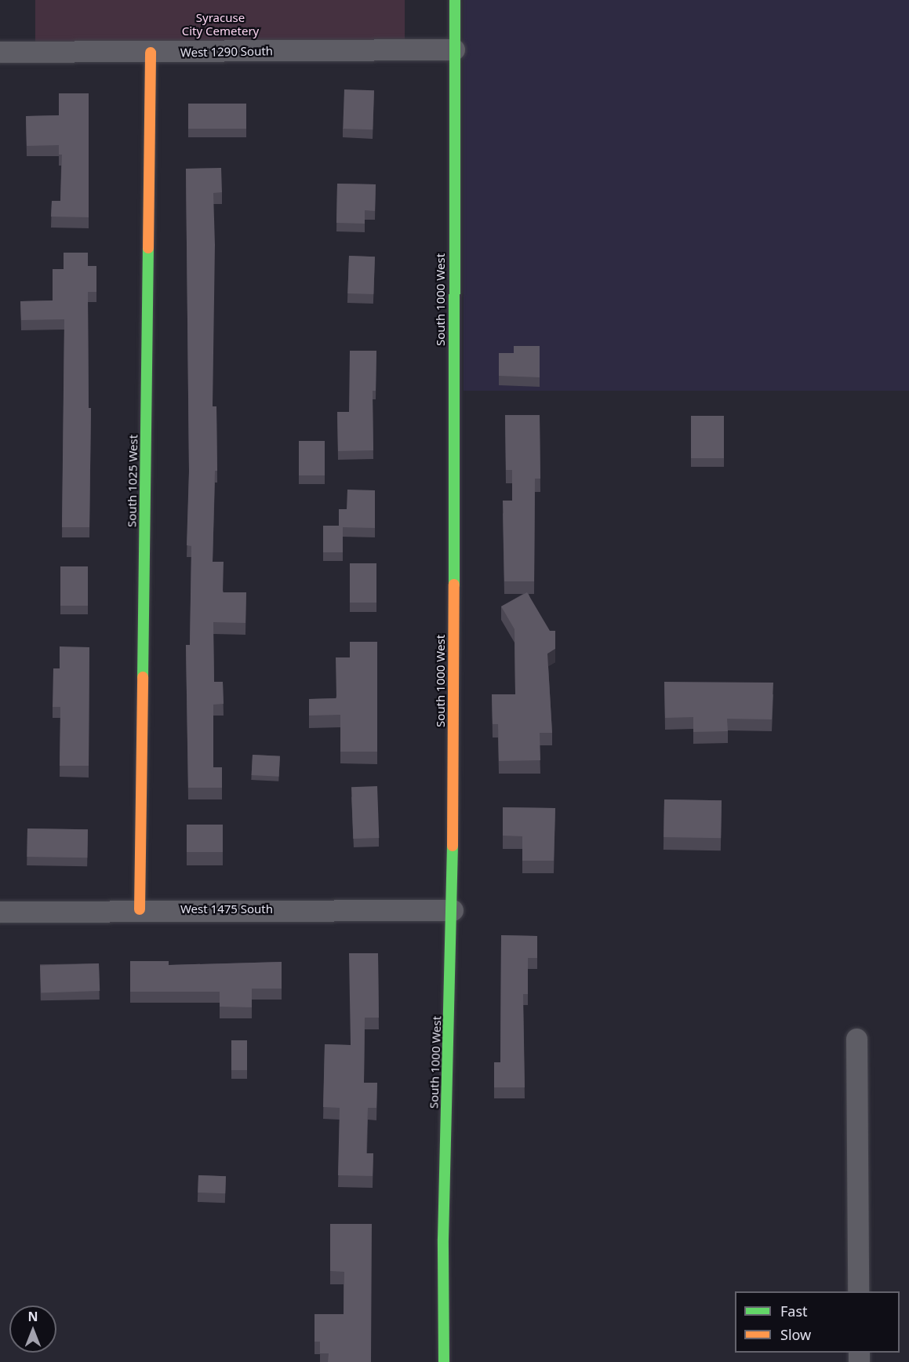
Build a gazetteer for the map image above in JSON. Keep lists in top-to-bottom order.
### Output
{
  "streets": {
    "main road": ["South 1000 West", "South 1025 West"],
    "street": ["West 1290 South", "West 1475 South"]
  },
  "crossings": [
    ["West 1290 South", "South 1000 West"],
    ["West 1290 South", "South 1025 West"],
    ["South 1000 West", "West 1475 South"],
    ["South 1025 West", "West 1475 South"]
  ],
  "parks": ["Syracuse City Cemetery"],
  "legend": ["Fast", "Slow"],
  "north": "top"
}
